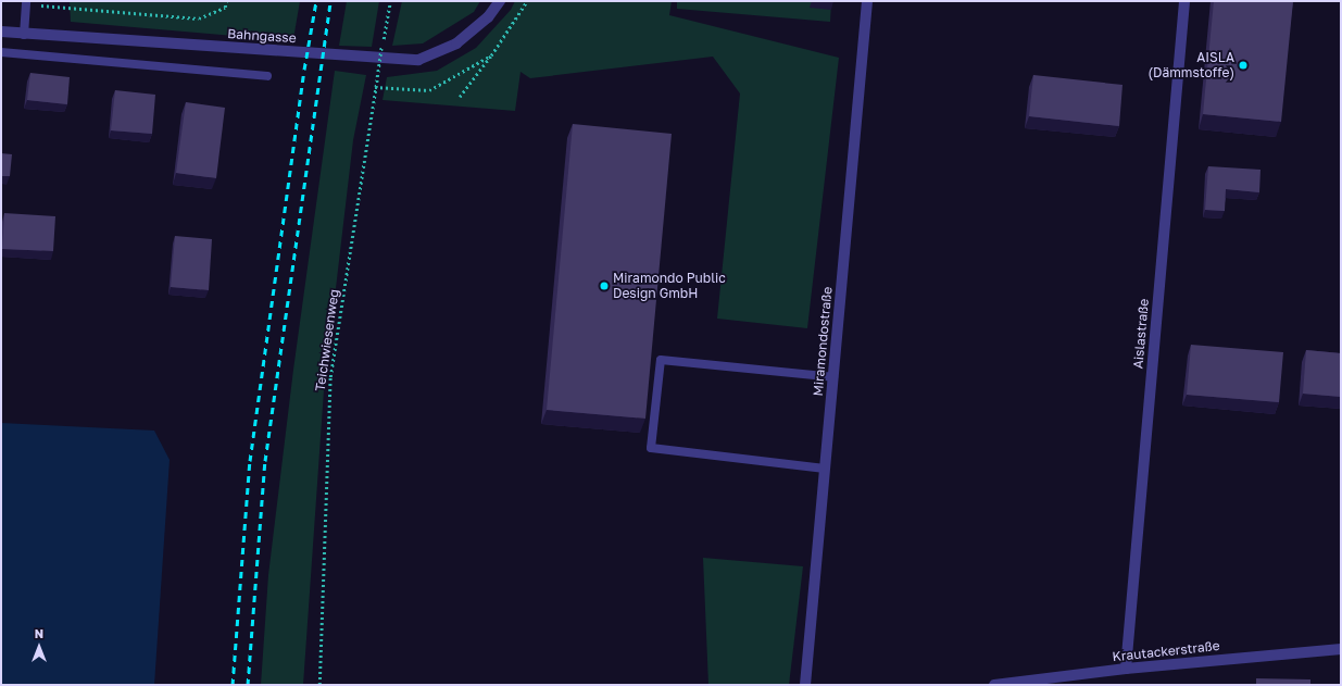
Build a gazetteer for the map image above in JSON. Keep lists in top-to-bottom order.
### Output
{
  "streets": {
    "street": [
      "Bahngasse",
      "Aislastraße",
      "Miramondostraße",
      "Krautackerstraße"
    ],
    "path": ["Teichwiesenweg"]
  },
  "crossings": [
    ["Aislastraße", "Krautackerstraße"]
  ],
  "places": ["AISLA (Dämmstoffe)", "Miramondo Public Design GmbH"],
  "north": "top"
}
